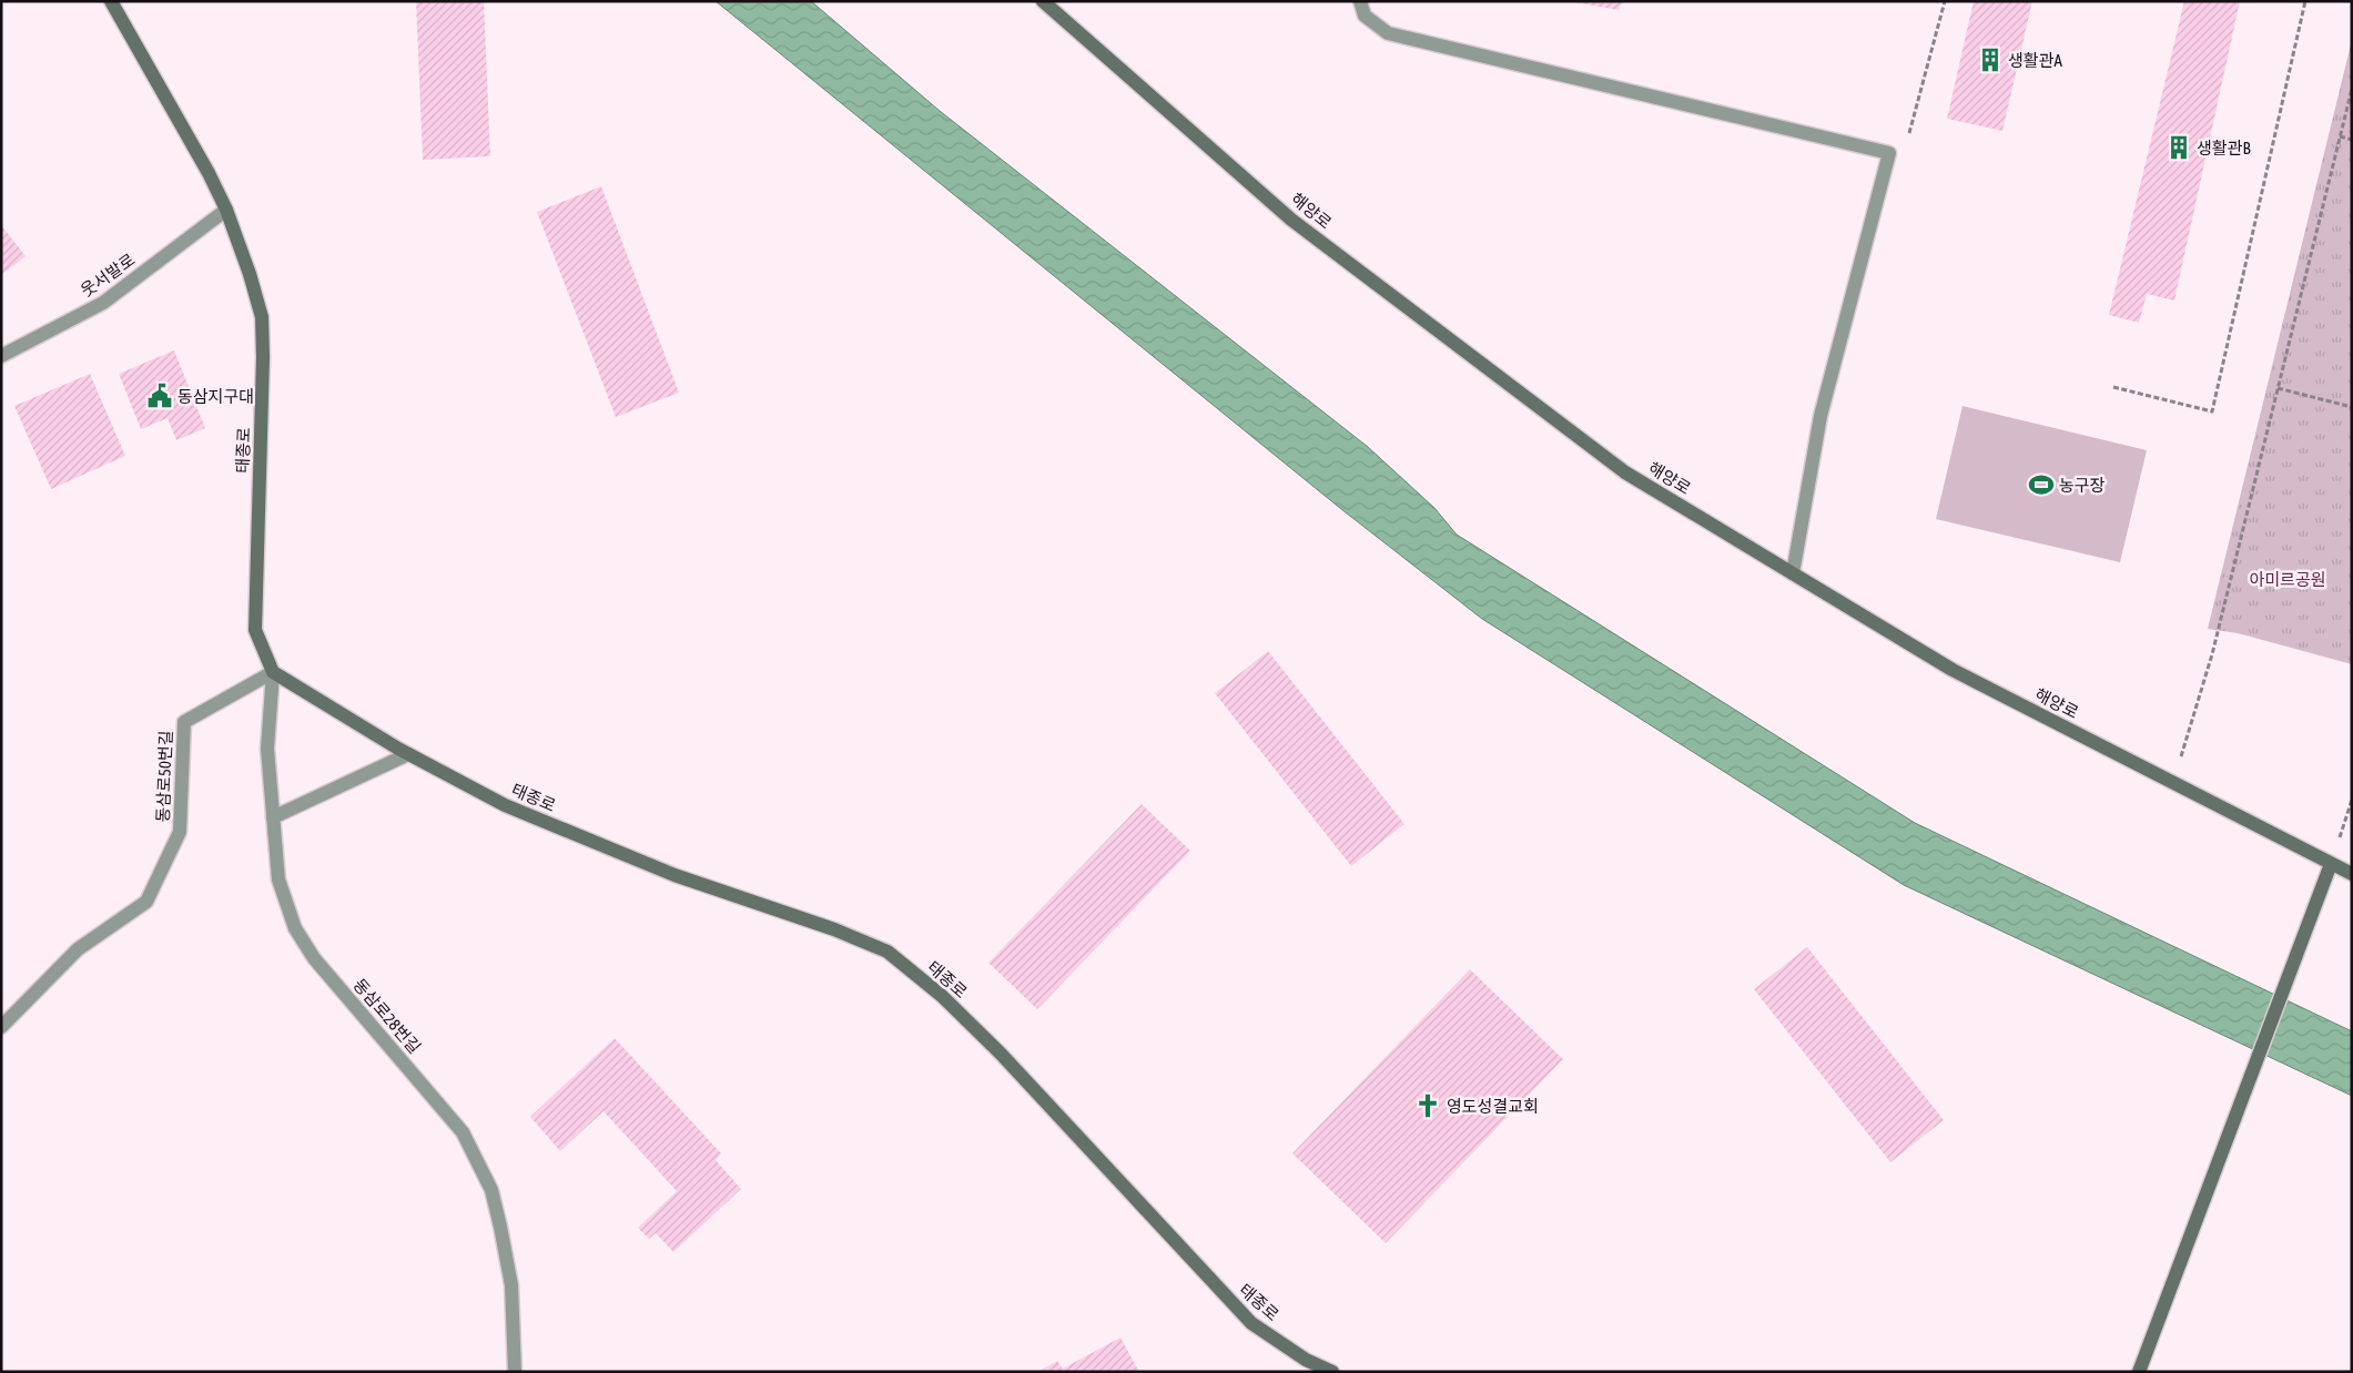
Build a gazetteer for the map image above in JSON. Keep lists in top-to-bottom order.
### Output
{
  "streets": {
    "main road": ["해양로", "태종로"],
    "street": ["웃서발로", "동삼로50번길", "동삼로28번길"]
  },
  "crossings": [
    ["웃서발로", "태종로"],
    ["태종로", "동삼로50번길"],
    ["태종로", "동삼로28번길"],
    ["동삼로50번길", "동삼로28번길"]
  ],
  "parks": ["아미르공원"],
  "places": {
    "building": ["생활관A", "생활관B"],
    "public building": ["동삼지구대"],
    "sports": ["농구장"],
    "church": ["영도성결교회"]
  }
}
